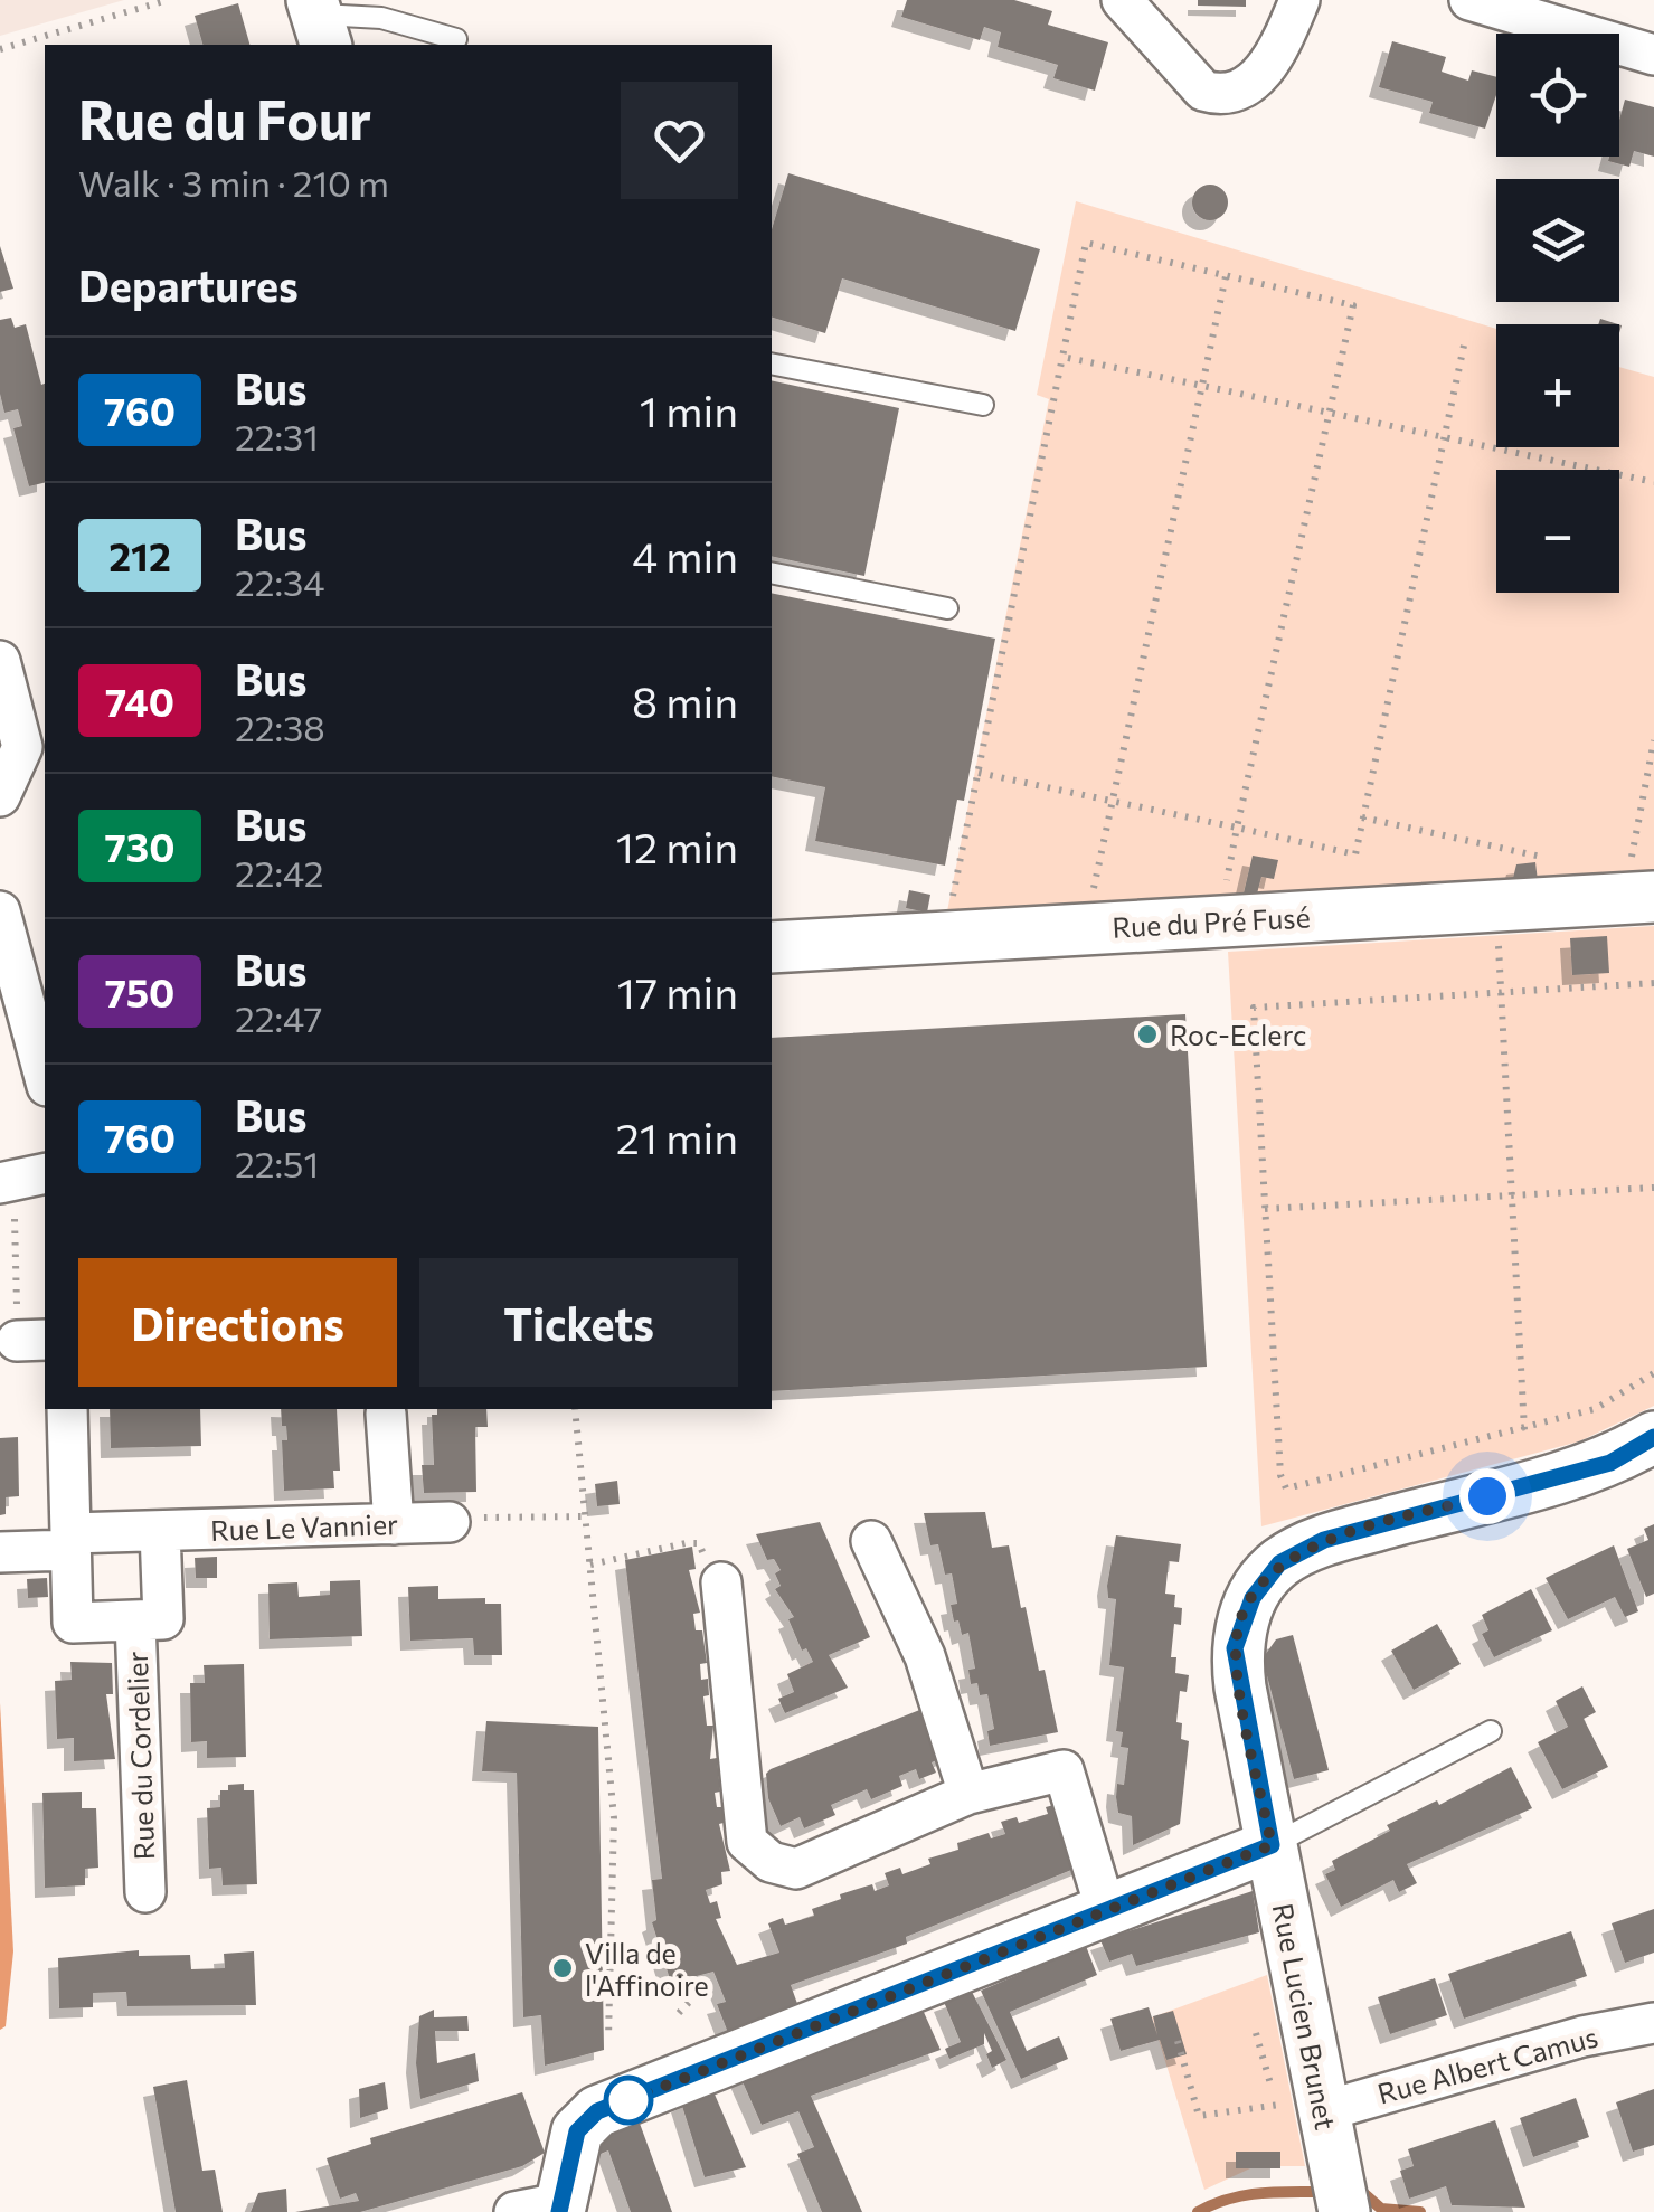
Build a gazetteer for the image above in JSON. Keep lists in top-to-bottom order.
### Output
{
  "streets": {
    "street": [
      "Rue du Pré Fusé",
      "Rue Le Vannier",
      "Rue du Cordelier",
      "Rue Lucien Brunet",
      "Rue Albert Camus"
    ]
  },
  "crossings": [
    ["Rue Lucien Brunet", "Rue Albert Camus"]
  ],
  "places": ["Roc-Eclerc", "Villa de l'Affinoire"],
  "lines": ["bus line 760"],
  "page": {
    "map_buttons": ["+", "−"],
    "heading": [
      ["Rue du Four", "Walk · 3 min · 210 m"],
      "Departures"
    ],
    "list": [
      {
        "mark": "760",
        "name": "Bus",
        "note": "22:31",
        "value": "1 min"
      },
      {
        "mark": "212",
        "name": "Bus",
        "note": "22:34",
        "value": "4 min"
      },
      {
        "mark": "740",
        "name": "Bus",
        "note": "22:38",
        "value": "8 min"
      },
      {
        "mark": "730",
        "name": "Bus",
        "note": "22:42",
        "value": "12 min"
      },
      {
        "mark": "750",
        "name": "Bus",
        "note": "22:47",
        "value": "17 min"
      },
      {
        "mark": "760",
        "name": "Bus",
        "note": "22:51",
        "value": "21 min"
      }
    ],
    "buttons": ["Directions", "Tickets"]
  }
}
